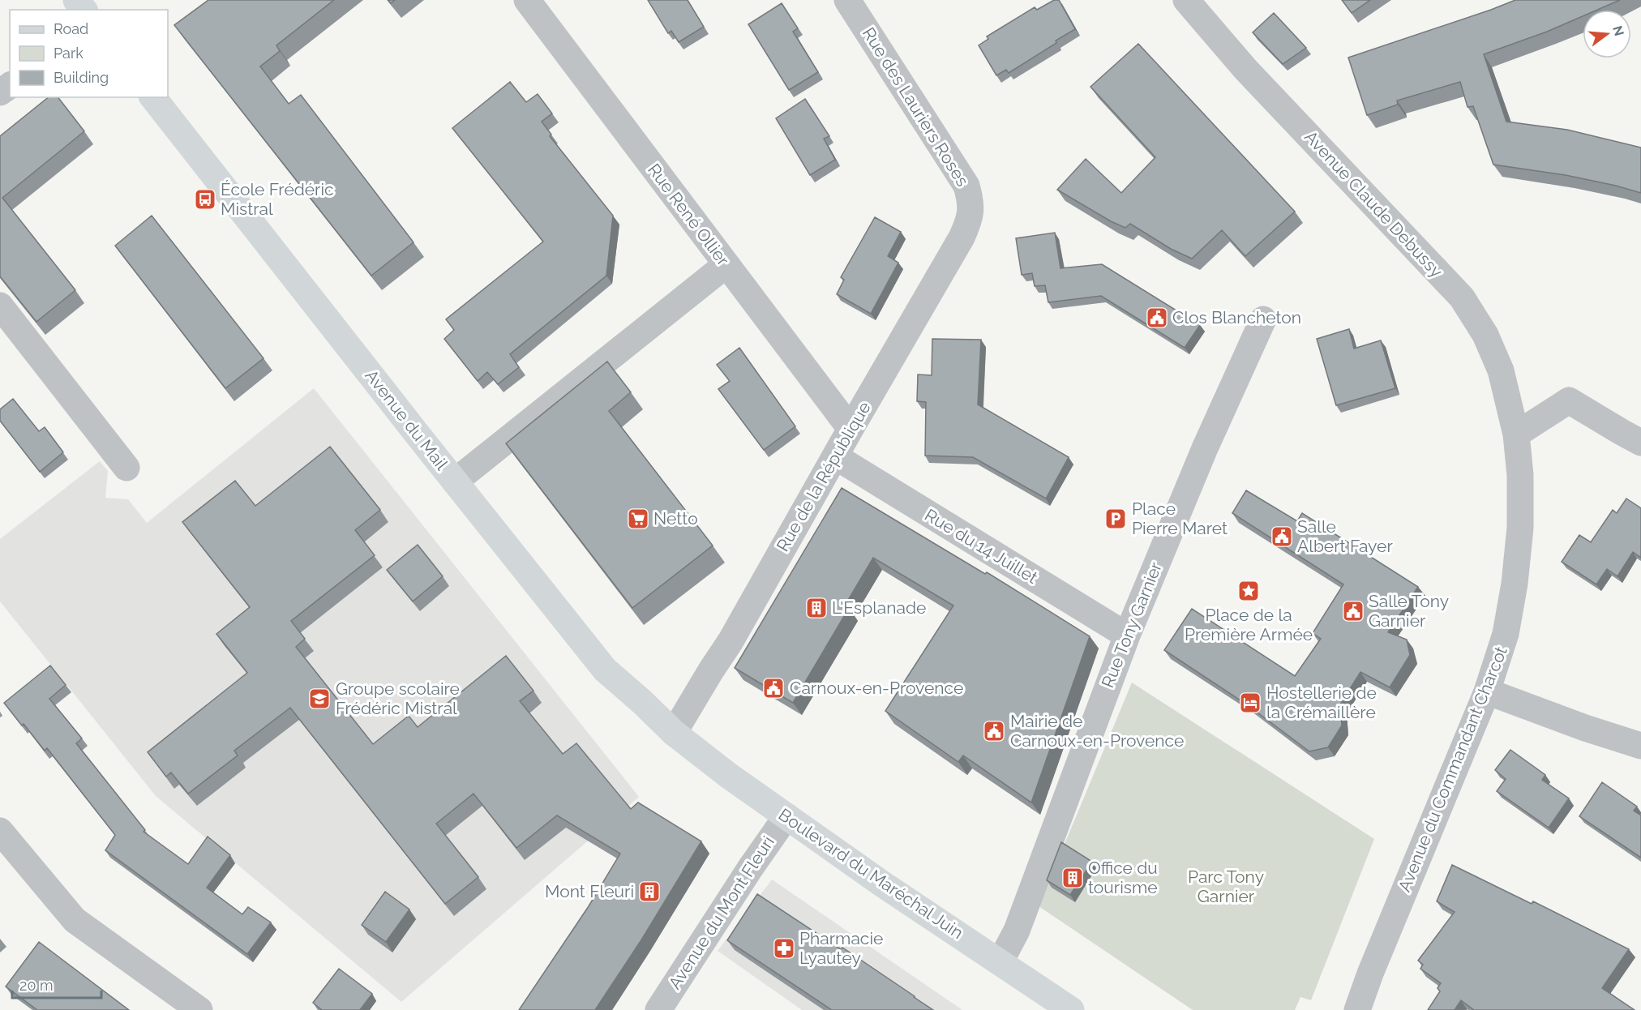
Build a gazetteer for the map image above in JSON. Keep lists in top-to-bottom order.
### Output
{
  "streets": {
    "main road": ["Avenue du Mail", "Boulevard du Maréchal Juin"],
    "street": [
      "Rue des Lauriers Roses",
      "Avenue Claude Debussy",
      "Rue René Ollier",
      "Rue de la République",
      "Rue du 14 Juillet",
      "Rue Tony Garnier",
      "Avenue du Commandant Charcot",
      "Avenue du Mont Fleuri"
    ]
  },
  "crossings": [
    ["Rue des Lauriers Roses", "Rue de la République"],
    ["Avenue Claude Debussy", "Avenue du Commandant Charcot"],
    ["Rue René Ollier", "Rue de la République"],
    ["Avenue du Mail", "Rue de la République"],
    ["Avenue du Mail", "Boulevard du Maréchal Juin"],
    ["Rue de la République", "Rue du 14 Juillet"],
    ["Rue de la République", "Boulevard du Maréchal Juin"],
    ["Rue du 14 Juillet", "Rue Tony Garnier"],
    ["Rue Tony Garnier", "Boulevard du Maréchal Juin"],
    ["Boulevard du Maréchal Juin", "Avenue du Mont Fleuri"]
  ],
  "parks": ["Parc Tony Garnier"],
  "places": {
    "bus stop": ["École Frédéric Mistral"],
    "public building": [
      "Clos Blancheton",
      "Salle Albert Fayer",
      "Salle Tony Garnier",
      "Carnoux-en-Provence",
      "Mairie de Carnoux-en-Provence"
    ],
    "supermarket": ["Netto"],
    "parking": ["Place Pierre Maret"],
    "place": ["Place de la Première Armée"],
    "building": ["L'Esplanade", "Office du tourisme", "Mont Fleuri"],
    "school or university": ["Groupe scolaire Frédéric Mistral"],
    "hotel": ["Hostellerie de la Crémaillère"],
    "pharmacy": ["Pharmacie Lyautey"]
  },
  "legend": ["Road", "Park", "Building"],
  "scale_bar": "20 m",
  "north": "right"
}
